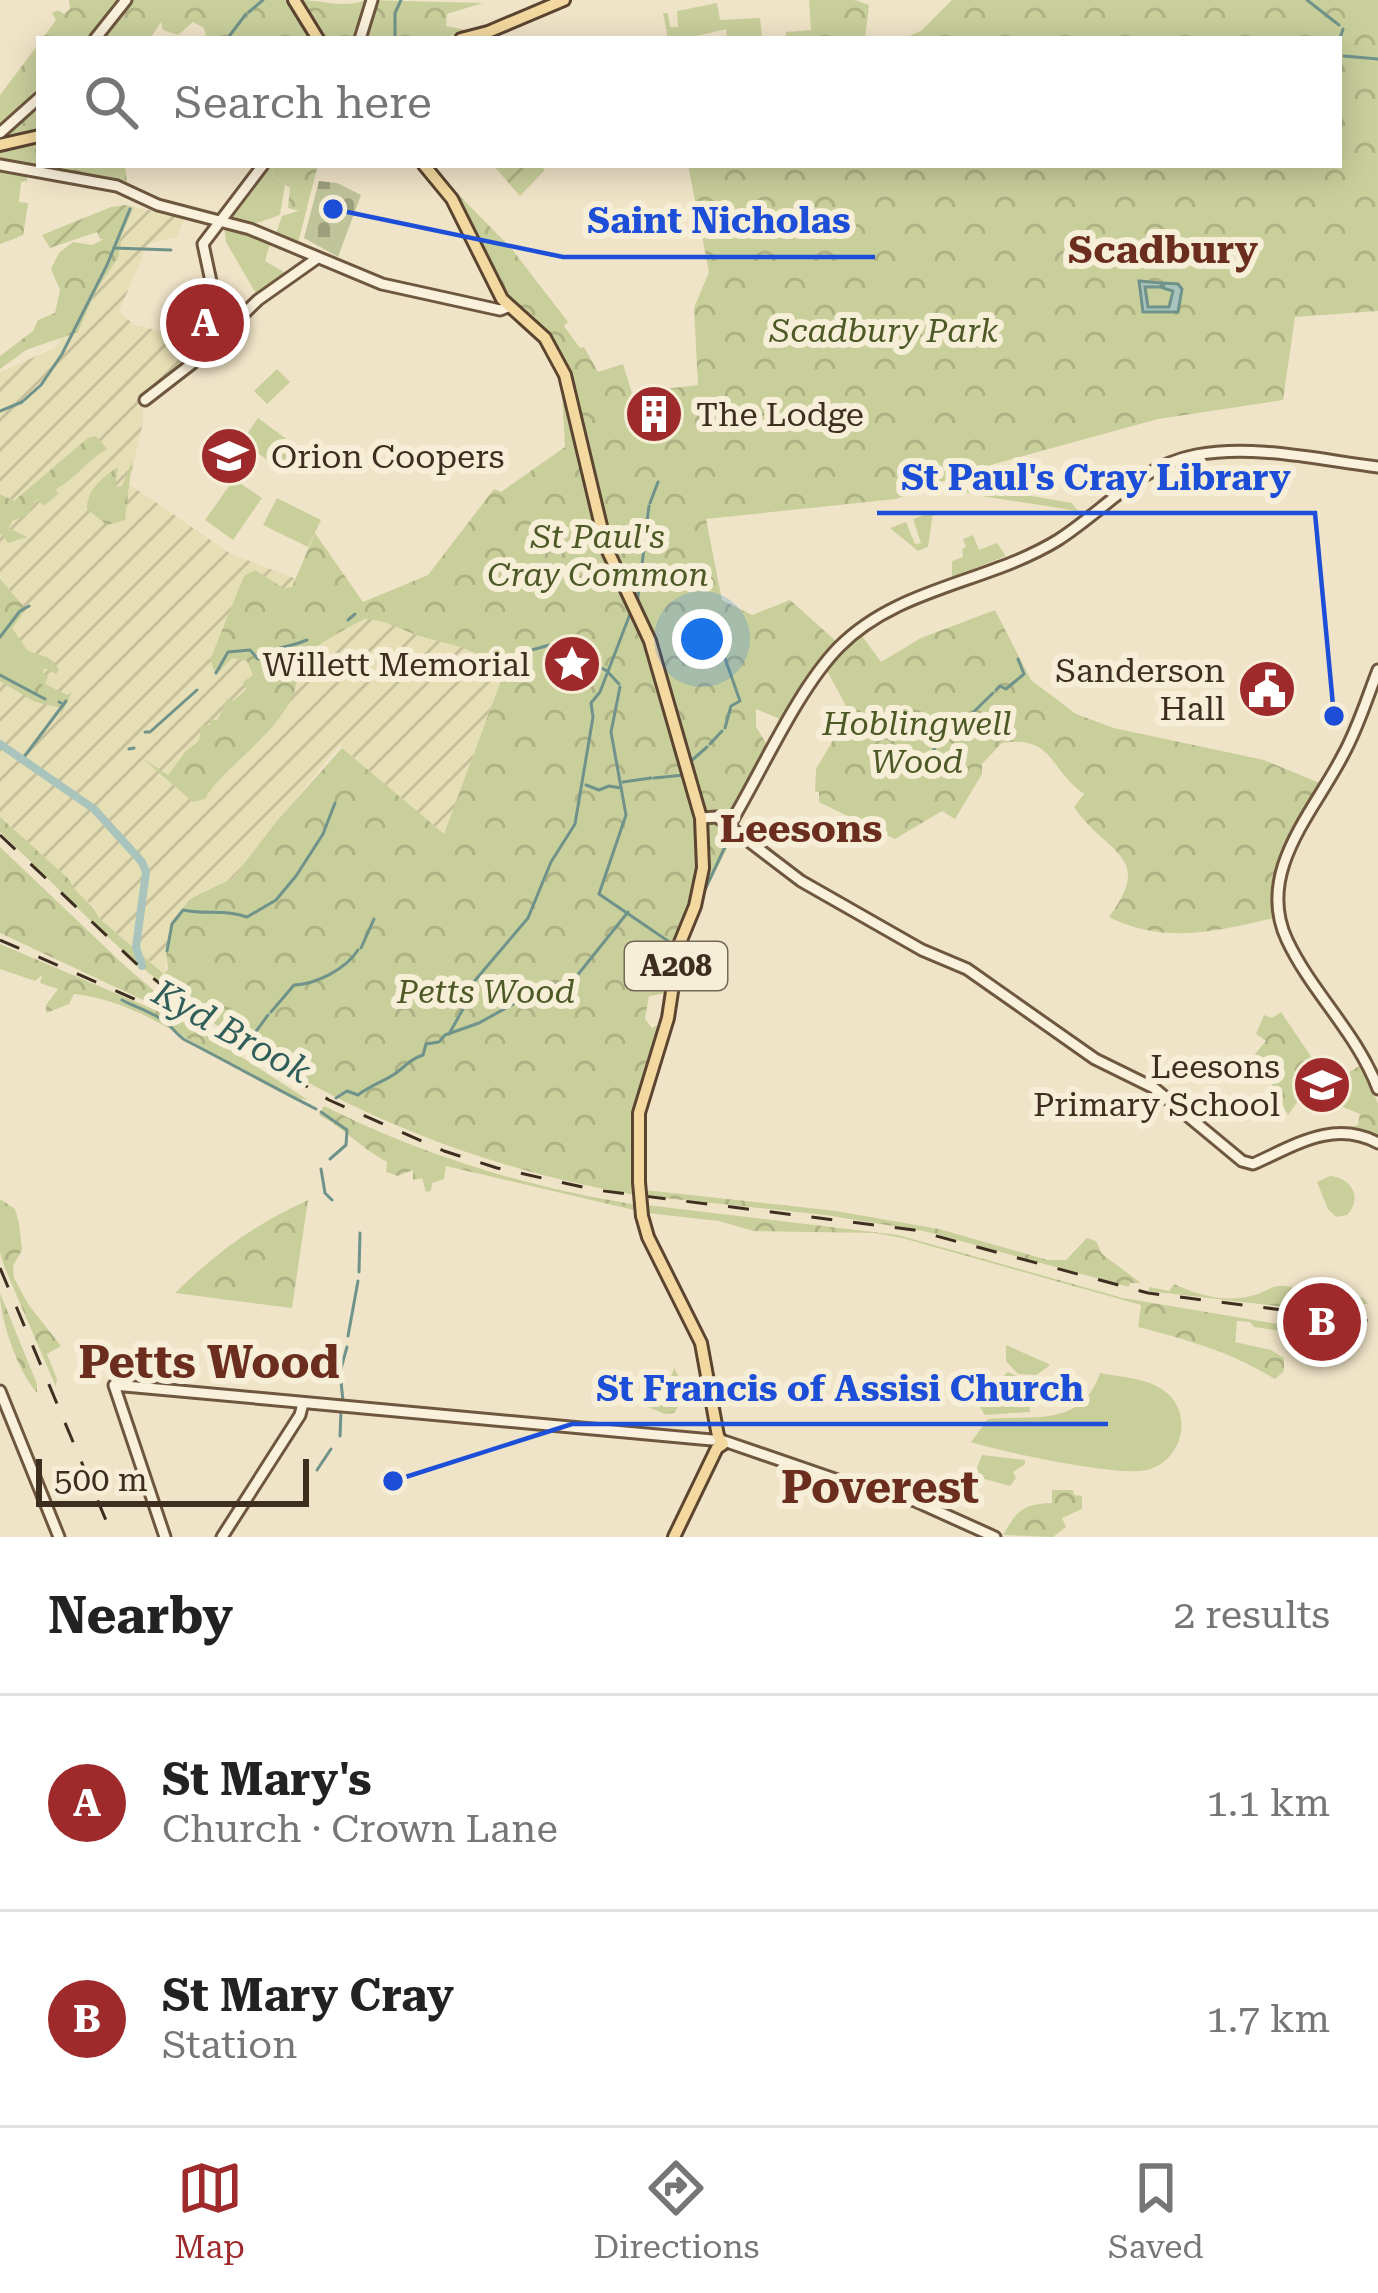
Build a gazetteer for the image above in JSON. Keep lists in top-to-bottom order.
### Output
{
  "streets": {
    "main road": ["A208"]
  },
  "districts": [
    "Scadbury",
    "Leesons",
    "Petts Wood",
    "Poverest"
  ],
  "water": ["Kyd Brook"],
  "parks": [
    "Scadbury Park",
    "St Paul's Cray Common",
    "Hoblingwell Wood",
    "Petts Wood"
  ],
  "places": {
    "other": ["Saint Nicholas", "St Paul's Cray Library", "St Francis of Assisi Church"],
    "building": ["The Lodge"],
    "school or university": ["Orion Coopers", "Leesons Primary School"],
    "place": ["Willett Memorial"],
    "public building": ["Sanderson Hall"]
  },
  "scale_bar": "500 m",
  "page": {
    "search": "Search here",
    "pins": ["A", "B"],
    "scale": "500 m",
    "heading": ["Nearby", "2 results"],
    "list": [
      {
        "mark": "A",
        "name": "St Mary's",
        "note": "Church · Crown Lane",
        "value": "1.1 km"
      },
      {
        "mark": "B",
        "name": "St Mary Cray",
        "note": "Station",
        "value": "1.7 km"
      }
    ],
    "nav": ["Map", "Directions", "Saved"]
  }
}
